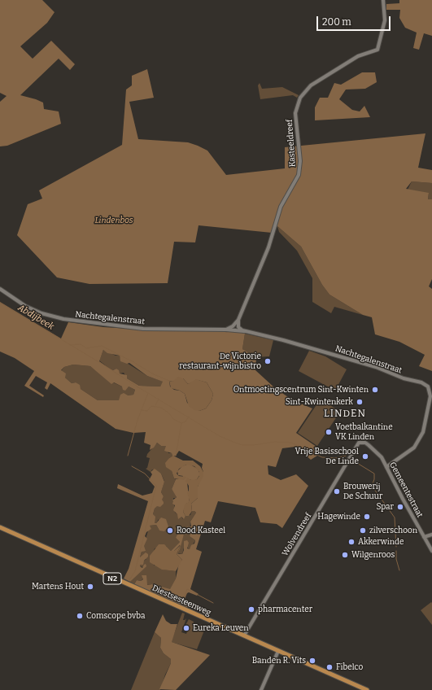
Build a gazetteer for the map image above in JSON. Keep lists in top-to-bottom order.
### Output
{
  "streets": {
    "main road": ["N2", "Diestsesteenweg"],
    "street": [
      "Kasteeldreef",
      "Nachtegalenstraat",
      "Gemeentestraat",
      "Wolvendreef"
    ]
  },
  "crossings": [
    ["Kasteeldreef", "Nachtegalenstraat"],
    ["Nachtegalenstraat", "Gemeentestraat"],
    ["Gemeentestraat", "Wolvendreef"],
    ["Wolvendreef", "Diestsesteenweg"]
  ],
  "districts": ["LINDEN"],
  "water": ["Abdijbeek"],
  "parks": ["Lindenbos"],
  "places": [
    "De Victorie restaurant-wijnbistro",
    "Ontmoetingscentrum Sint-Kwinten",
    "Sint-Kwintenkerk",
    "Voetbalkantine VK Linden",
    "Vrije Basisschool De Linde",
    "Brouwerij De Schuur",
    "Spar",
    "Hagewinde",
    "Rood Kasteel",
    "zilverschoon",
    "Akkerwinde",
    "Wilgenroos",
    "Martens Hout",
    "pharmacenter",
    "Comscope bvba",
    "Eureka Leuven",
    "Banden R. Vits",
    "Fibelco"
  ],
  "scale_bar": "200 m"
}
